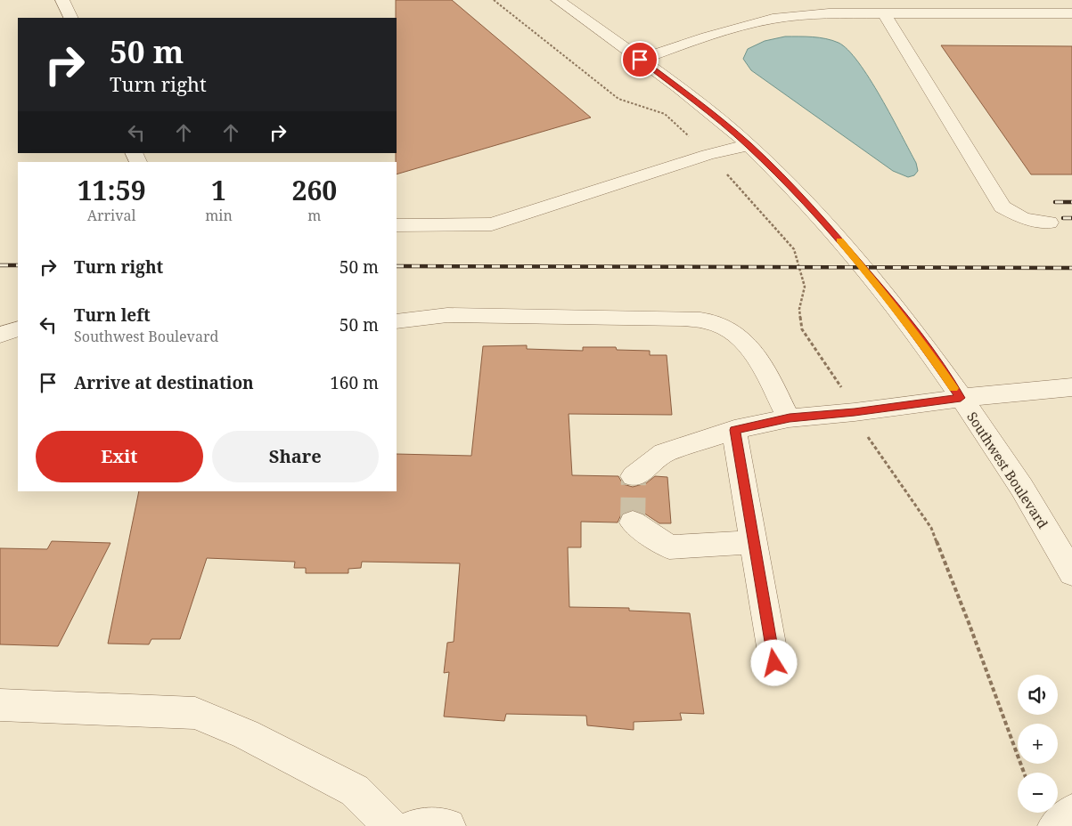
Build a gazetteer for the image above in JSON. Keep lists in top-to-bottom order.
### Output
{
  "streets": {
    "street": ["Southwest Boulevard"]
  },
  "page": {
    "turn": ["50 m", "Turn right"],
    "eta": [
      "11:59",
      "Arrival",
      "1",
      "min",
      "260",
      "m"
    ],
    "list": [
      {
        "name": "Turn right",
        "value": "50 m"
      },
      {
        "name": "Turn left",
        "note": "Southwest Boulevard",
        "value": "50 m"
      },
      {
        "name": "Arrive at destination",
        "value": "160 m"
      }
    ],
    "buttons": ["Exit", "Share"],
    "map_buttons": ["+", "−"]
  }
}
